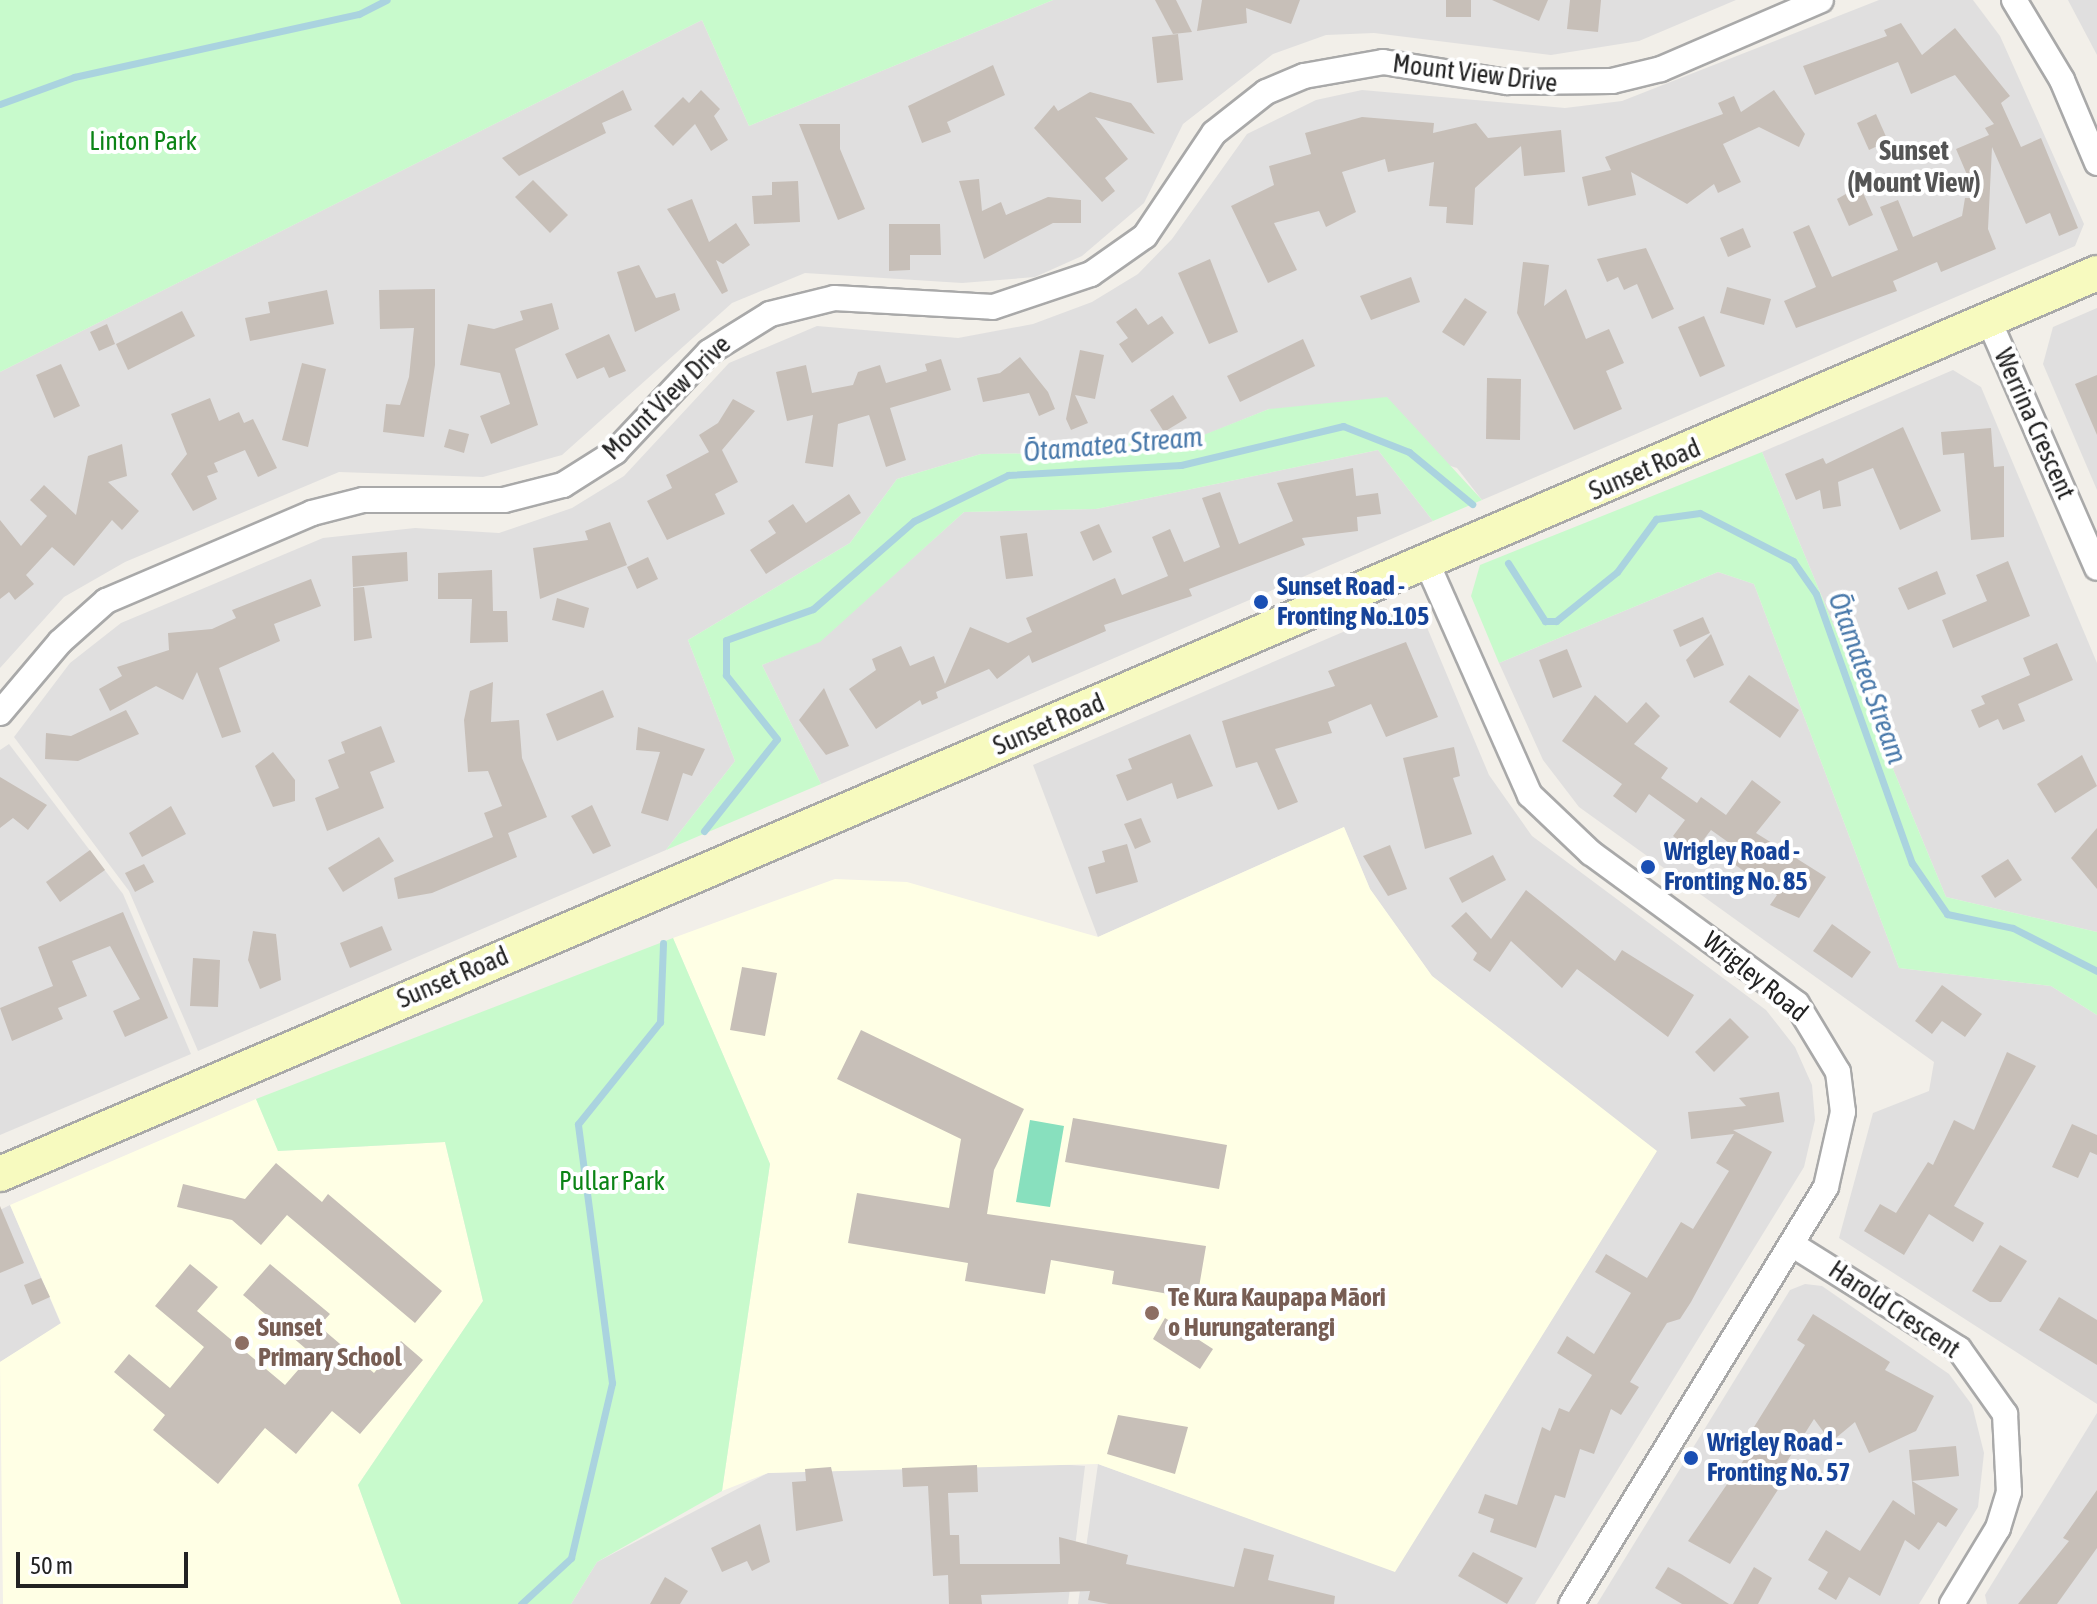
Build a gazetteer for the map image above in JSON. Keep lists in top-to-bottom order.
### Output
{
  "streets": {
    "main road": ["Sunset Road"],
    "street": [
      "Mount View Drive",
      "Werrina Crescent",
      "Wrigley Road",
      "Harold Crescent"
    ]
  },
  "crossings": [
    ["Werrina Crescent", "Sunset Road"],
    ["Sunset Road", "Wrigley Road"],
    ["Wrigley Road", "Harold Crescent"]
  ],
  "districts": ["Sunset (Mount View)"],
  "water": ["Ōtamatea Stream"],
  "parks": ["Linton Park", "Pullar Park"],
  "places": [
    "Sunset Road - Fronting No.105",
    "Wrigley Road - Fronting No. 85",
    "Te Kura Kaupapa Māori o Hurungaterangi",
    "Sunset Primary School",
    "Wrigley Road - Fronting No. 57"
  ],
  "scale_bar": "50 m"
}
